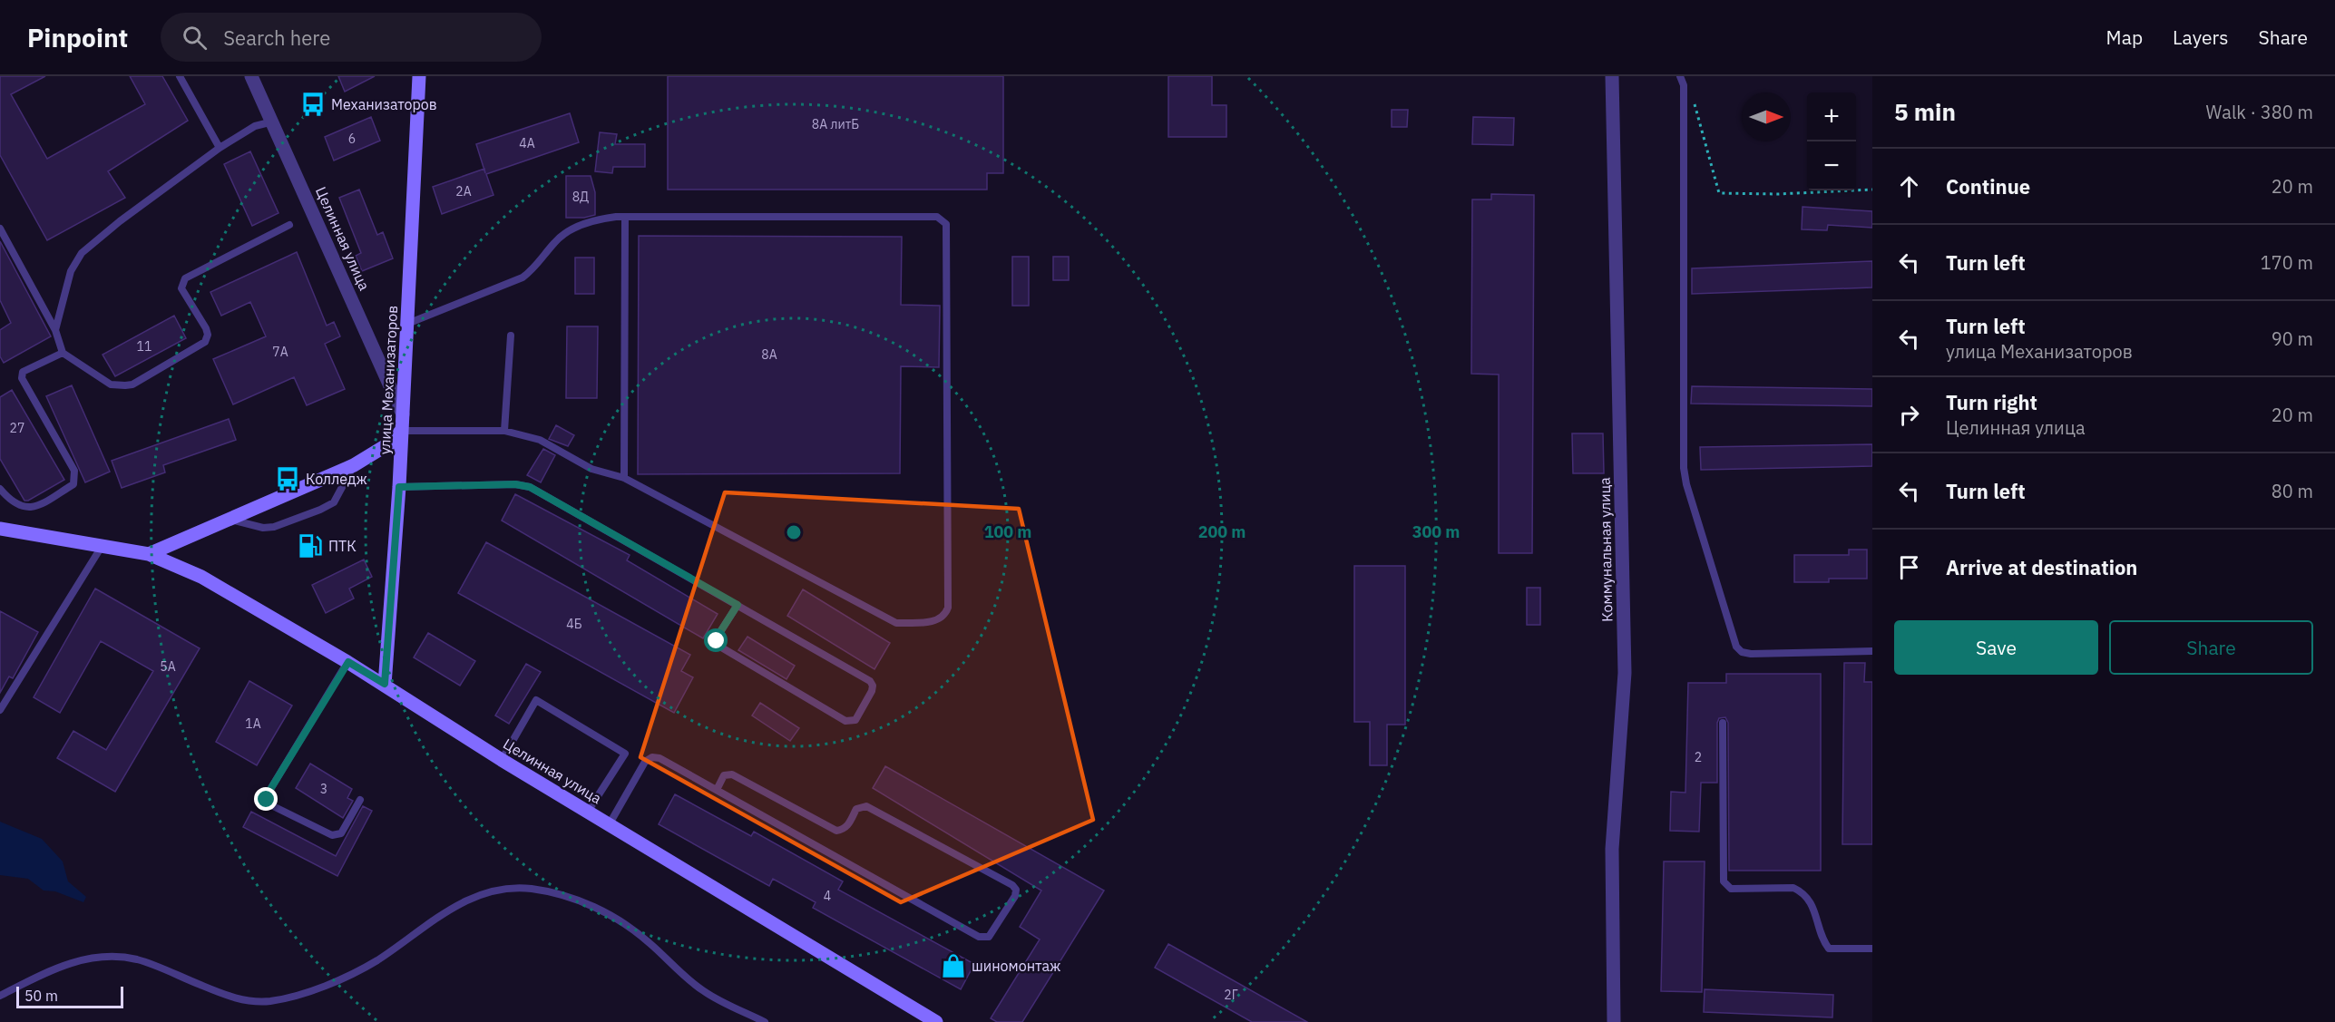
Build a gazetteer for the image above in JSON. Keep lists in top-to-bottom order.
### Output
{
  "streets": {
    "main road": ["Целинная улица", "улица Механизаторов"],
    "street": ["Коммунальная улица"]
  },
  "crossings": [
    ["Целинная улица", "улица Механизаторов"]
  ],
  "places": {
    "bus stop": ["Механизаторов", "Колледж"],
    "fuel station": ["ПТК"],
    "shop": ["шиномонтаж"]
  },
  "house_numbers": [
    "8А литБ",
    "6",
    "4А",
    "2А",
    "8Д",
    "11",
    "7А",
    "8А",
    "27",
    "4Б",
    "5А",
    "1А",
    "2",
    "3",
    "4",
    "2Г"
  ],
  "scale_bar": "50 m",
  "north": "right",
  "page": {
    "header": "Pinpoint",
    "search": "Search here",
    "nav": ["Map", "Layers", "Share"],
    "heading": ["5 min", "Walk · 380 m"],
    "map_buttons": ["+", "−"],
    "list": [
      ["Continue", "20 m"],
      ["Turn left", "170 m"],
      ["Turn left", "улица Механизаторов", "90 m"],
      ["Turn right", "Целинная улица", "20 m"],
      ["Turn left", "80 m"],
      "Arrive at destination"
    ],
    "buttons": ["Save", "Share"],
    "scale": "50 m"
  },
  "rings": ["100 m", "200 m", "300 m"]
}
